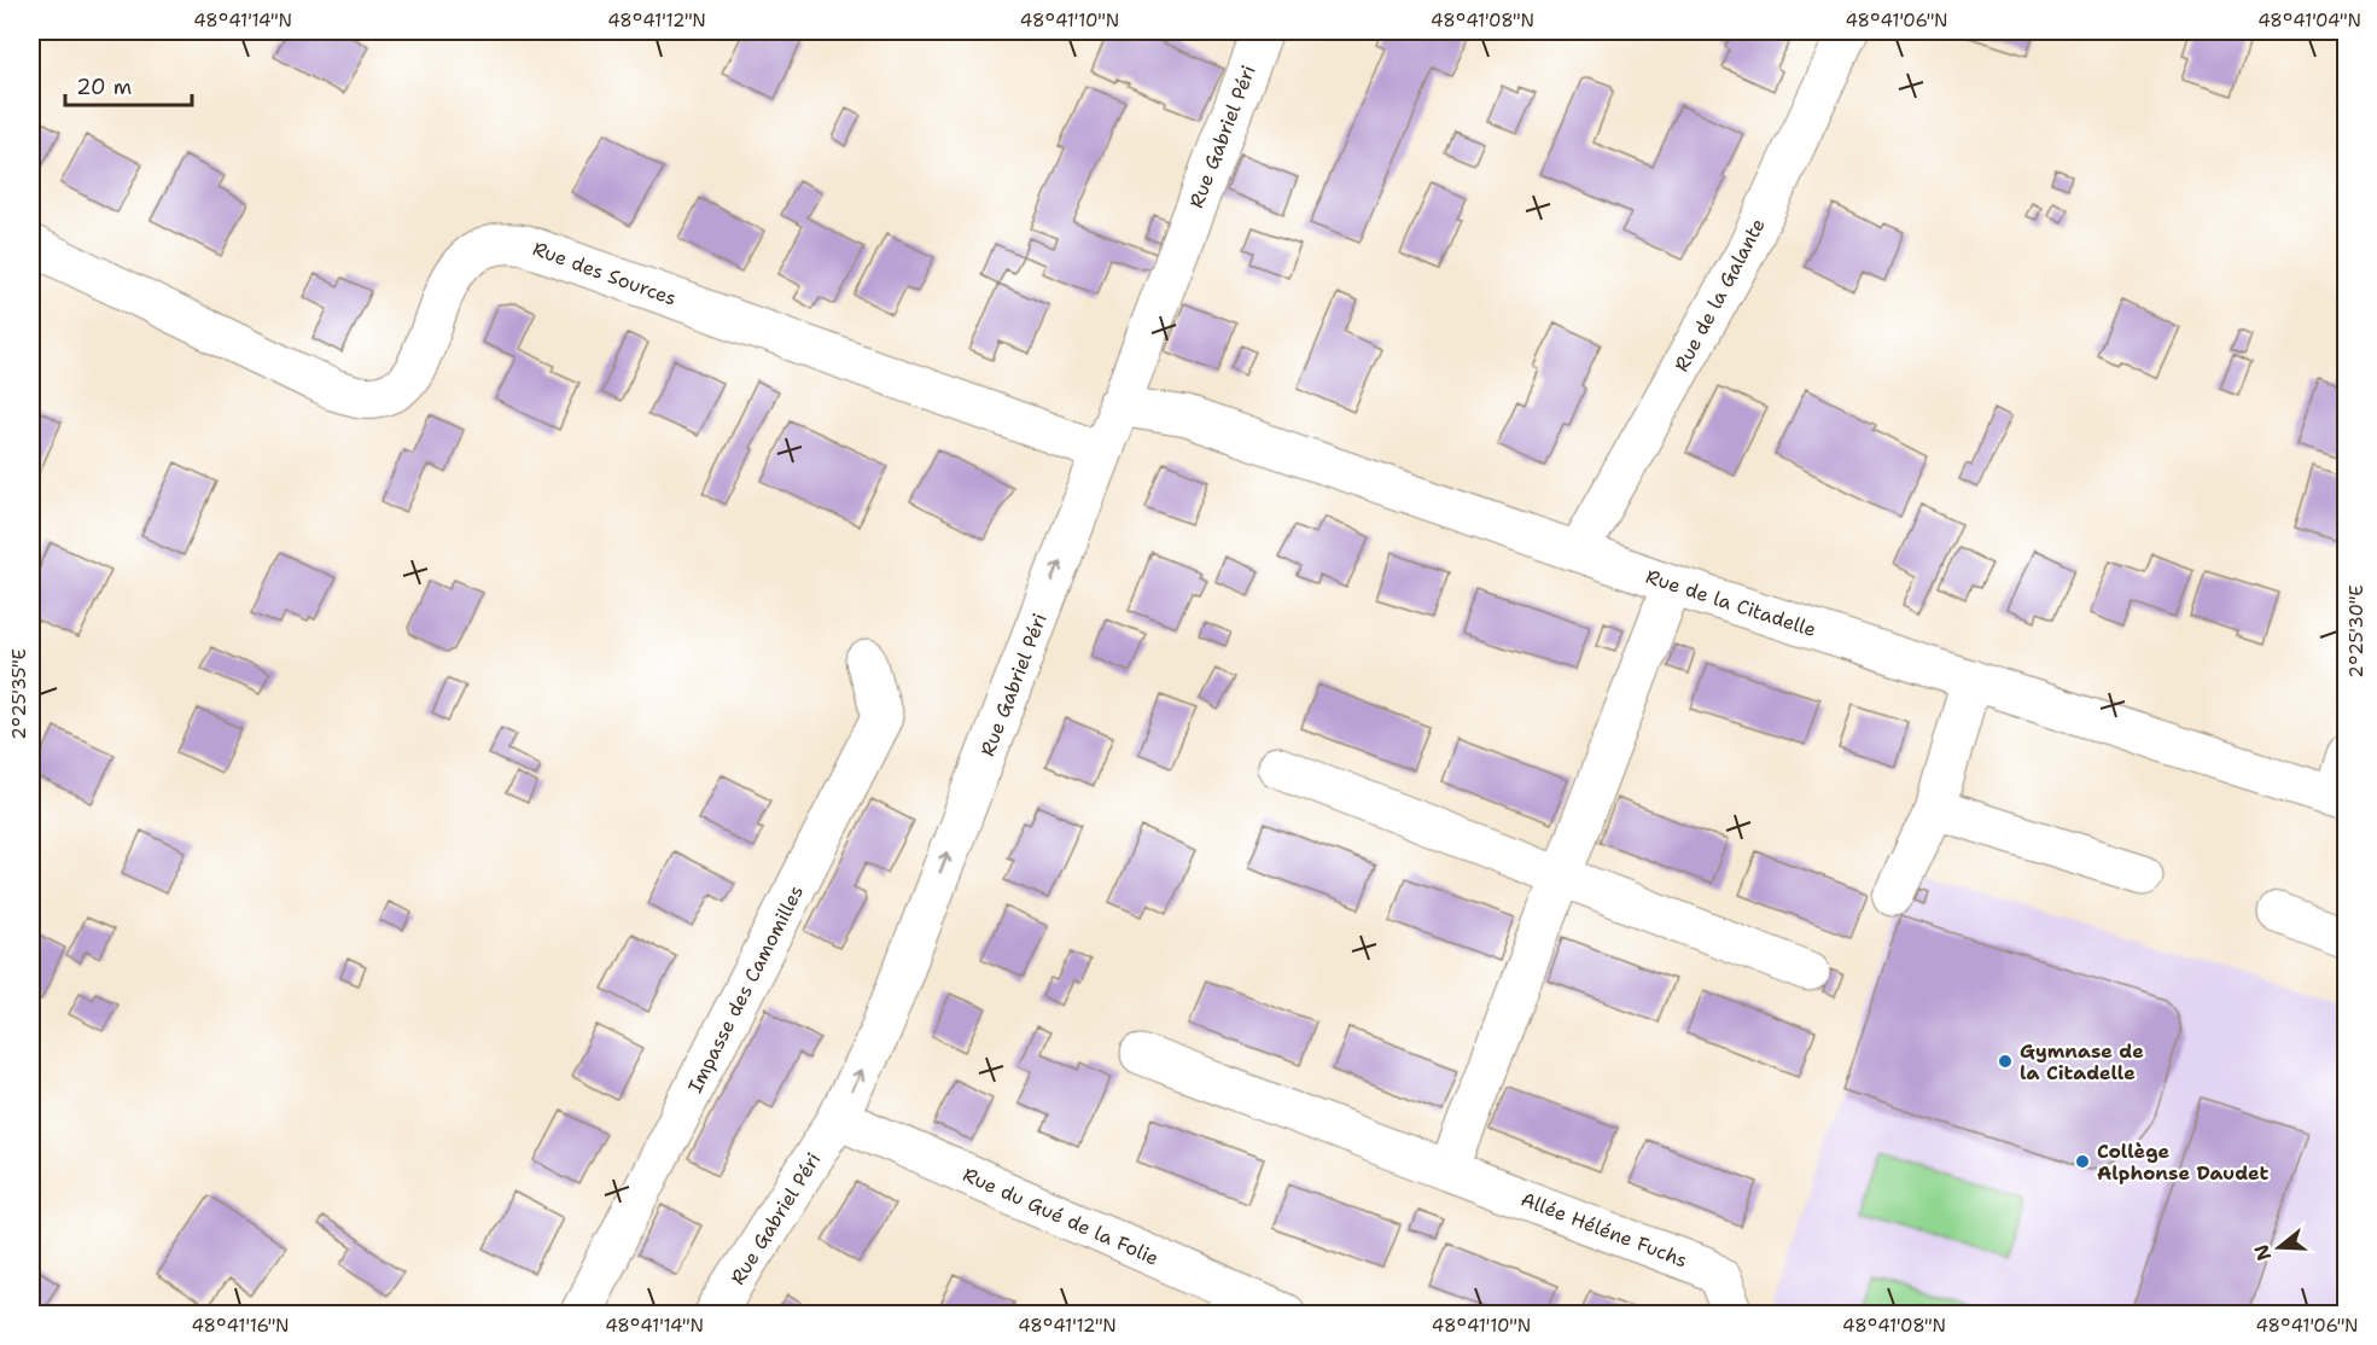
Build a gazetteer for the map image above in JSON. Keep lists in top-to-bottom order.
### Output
{
  "streets": {
    "street": [
      "Rue Gabriel Péri",
      "Rue des Sources",
      "Rue de la Galante",
      "Rue de la Citadelle",
      "Impasse des Camomilles",
      "Rue du Gué de la Folie",
      "Allée Héléne Fuchs"
    ]
  },
  "crossings": [
    ["Rue Gabriel Péri", "Rue des Sources"],
    ["Rue Gabriel Péri", "Rue de la Citadelle"],
    ["Rue Gabriel Péri", "Rue du Gué de la Folie"],
    ["Rue de la Galante", "Rue de la Citadelle"]
  ],
  "one_way": ["Rue Gabriel Péri"],
  "places": ["Gymnase de la Citadelle", "Collège Alphonse Daudet"],
  "scale_bar": "20 m",
  "north": "left",
  "coordinates": [
    "48°41'14\"N",
    "48°41'12\"N",
    "48°41'10\"N",
    "48°41'08\"N",
    "48°41'06\"N",
    "48°41'04\"N",
    "2°25'30\"E",
    "2°25'35\"E",
    "48°41'16\"N"
  ]
}
